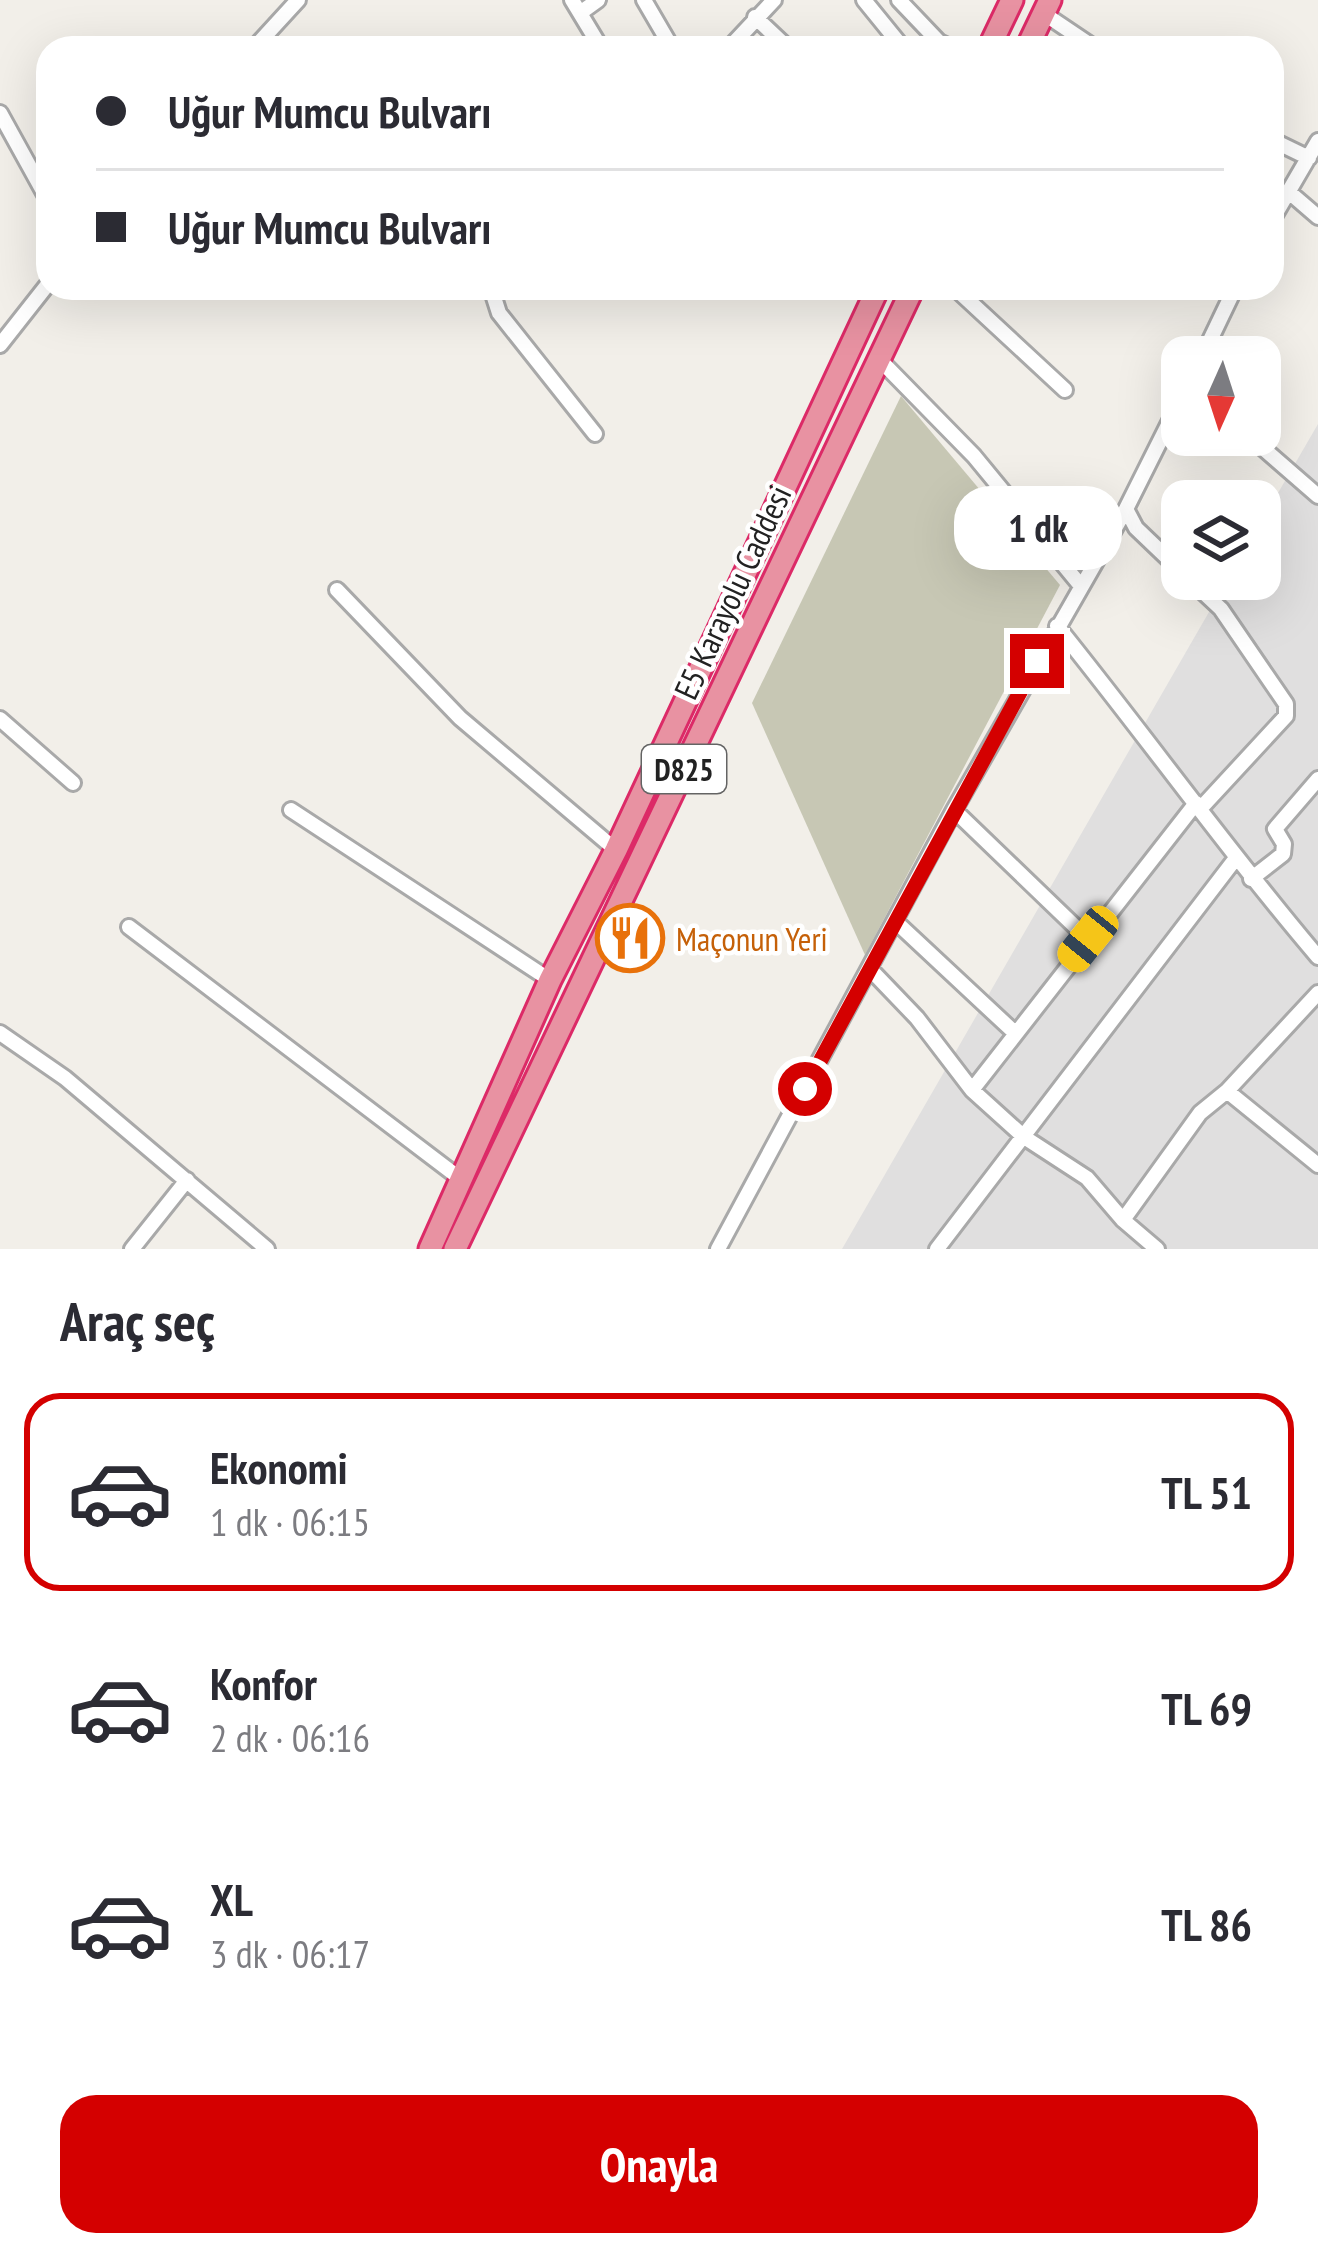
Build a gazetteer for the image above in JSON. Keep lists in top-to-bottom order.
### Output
{
  "streets": {
    "highway": ["E5 Karayolu Caddesi", "D825"]
  },
  "places": {
    "restaurant": ["Maçonun Yeri"]
  },
  "north": "bottom",
  "page": {
    "banner": ["Uğur Mumcu Bulvarı", "Uğur Mumcu Bulvarı"],
    "bubble": "1 dk",
    "heading": "Araç seç",
    "list": [
      {
        "name": "Ekonomi",
        "note": "1 dk · 06:15",
        "value": "TL 51"
      },
      {
        "name": "Konfor",
        "note": "2 dk · 06:16",
        "value": "TL 69"
      },
      {
        "name": "XL",
        "note": "3 dk · 06:17",
        "value": "TL 86"
      }
    ],
    "buttons": "Onayla"
  }
}
